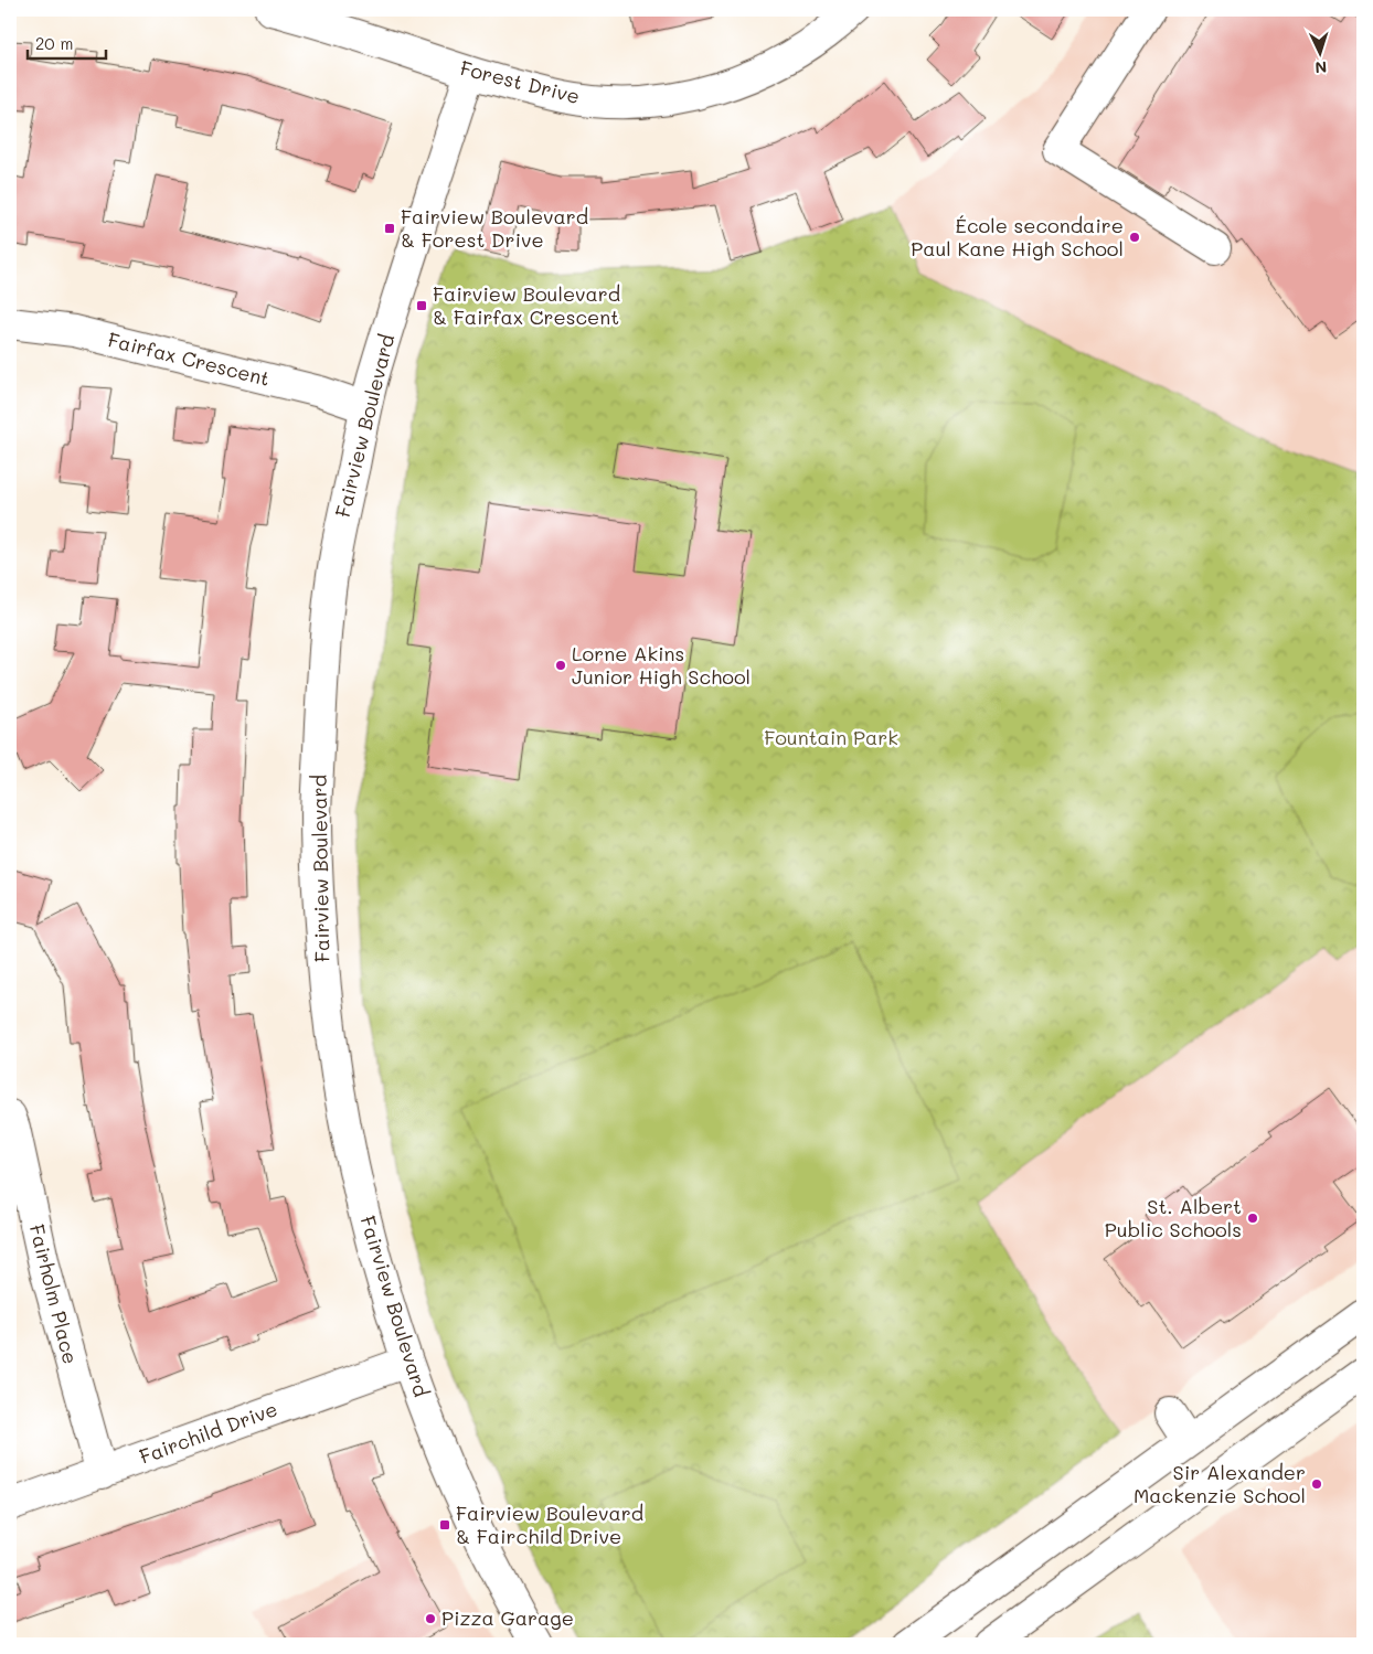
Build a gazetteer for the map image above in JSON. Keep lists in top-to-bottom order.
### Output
{
  "streets": {
    "street": [
      "Forest Drive",
      "Fairfax Crescent",
      "Fairview Boulevard",
      "Fairholm Place",
      "Fairchild Drive"
    ]
  },
  "crossings": [
    ["Forest Drive", "Fairview Boulevard"],
    ["Fairfax Crescent", "Fairview Boulevard"],
    ["Fairview Boulevard", "Fairchild Drive"],
    ["Fairholm Place", "Fairchild Drive"]
  ],
  "parks": ["Fountain Park"],
  "places": {
    "transit": ["Fairview Boulevard & Forest Drive", "Fairview Boulevard & Fairfax Crescent", "Fairview Boulevard & Fairchild Drive"],
    "other": [
      "École secondaire Paul Kane High School",
      "Lorne Akins Junior High School",
      "St. Albert Public Schools",
      "Sir Alexander Mackenzie School",
      "Pizza Garage"
    ]
  },
  "scale_bar": "20 m",
  "north": "bottom"
}
